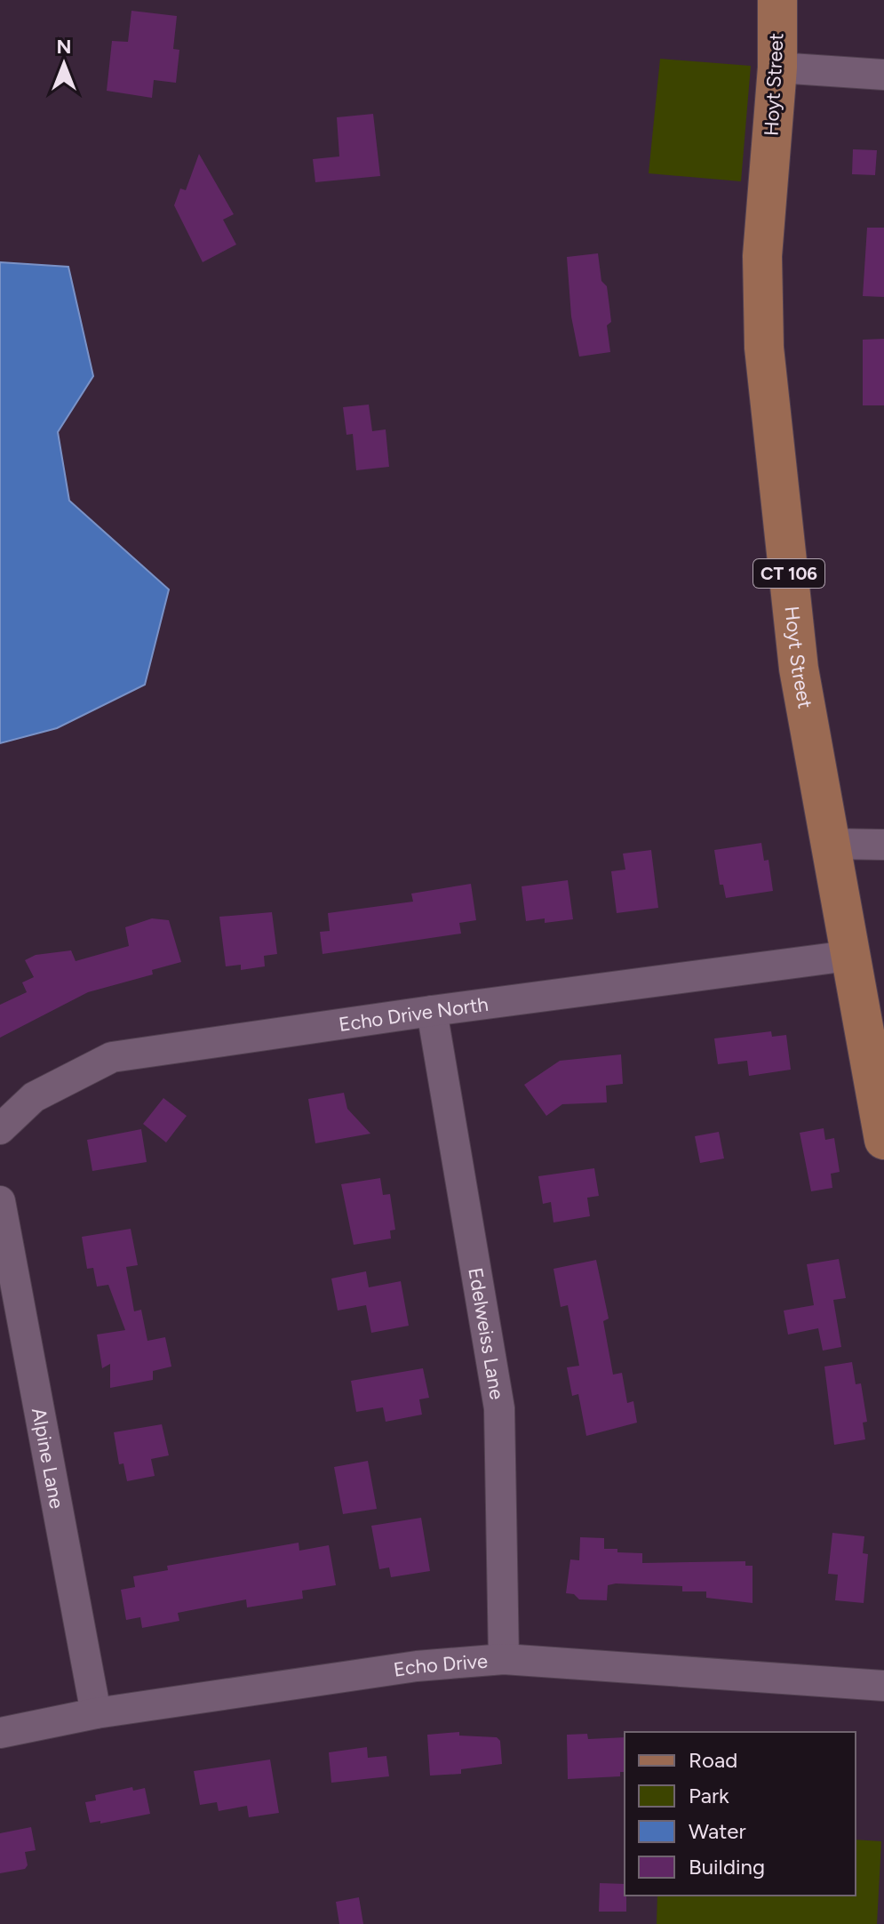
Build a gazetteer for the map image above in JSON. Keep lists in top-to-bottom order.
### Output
{
  "streets": {
    "main road": ["Hoyt Street", "CT 106"],
    "street": [
      "Echo Drive North",
      "Edelweiss Lane",
      "Alpine Lane",
      "Echo Drive"
    ]
  },
  "crossings": [
    ["Hoyt Street", "Echo Drive North"],
    ["Echo Drive North", "Edelweiss Lane"],
    ["Edelweiss Lane", "Echo Drive"],
    ["Alpine Lane", "Echo Drive"]
  ],
  "legend": [
    "Road",
    "Park",
    "Water",
    "Building"
  ],
  "north": "top"
}
